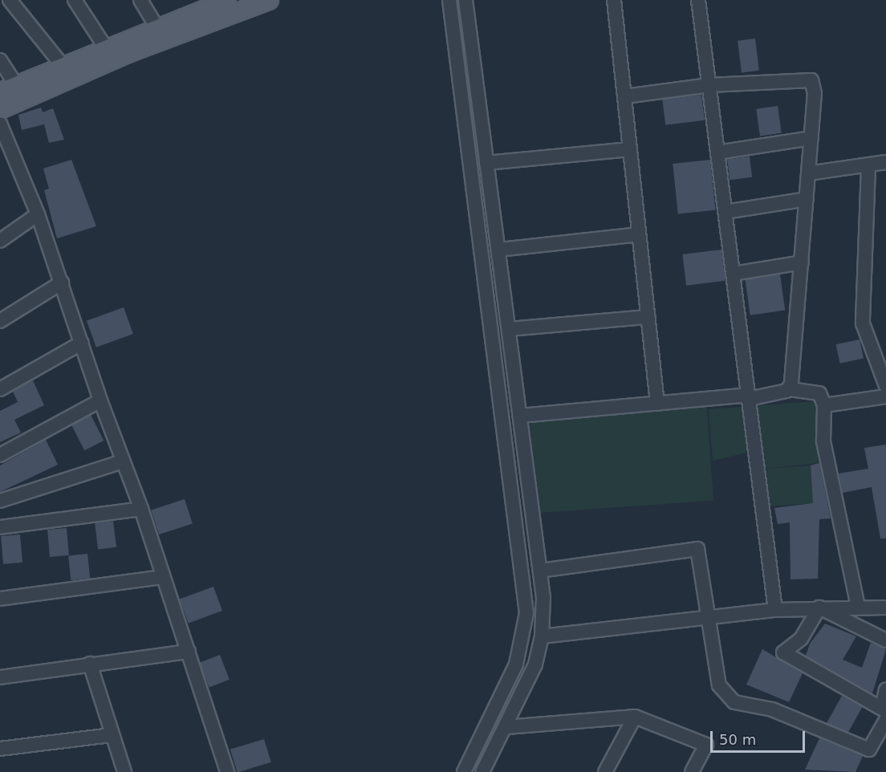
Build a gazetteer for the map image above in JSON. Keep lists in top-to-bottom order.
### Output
{
  "scale_bar": "50 m"
}
